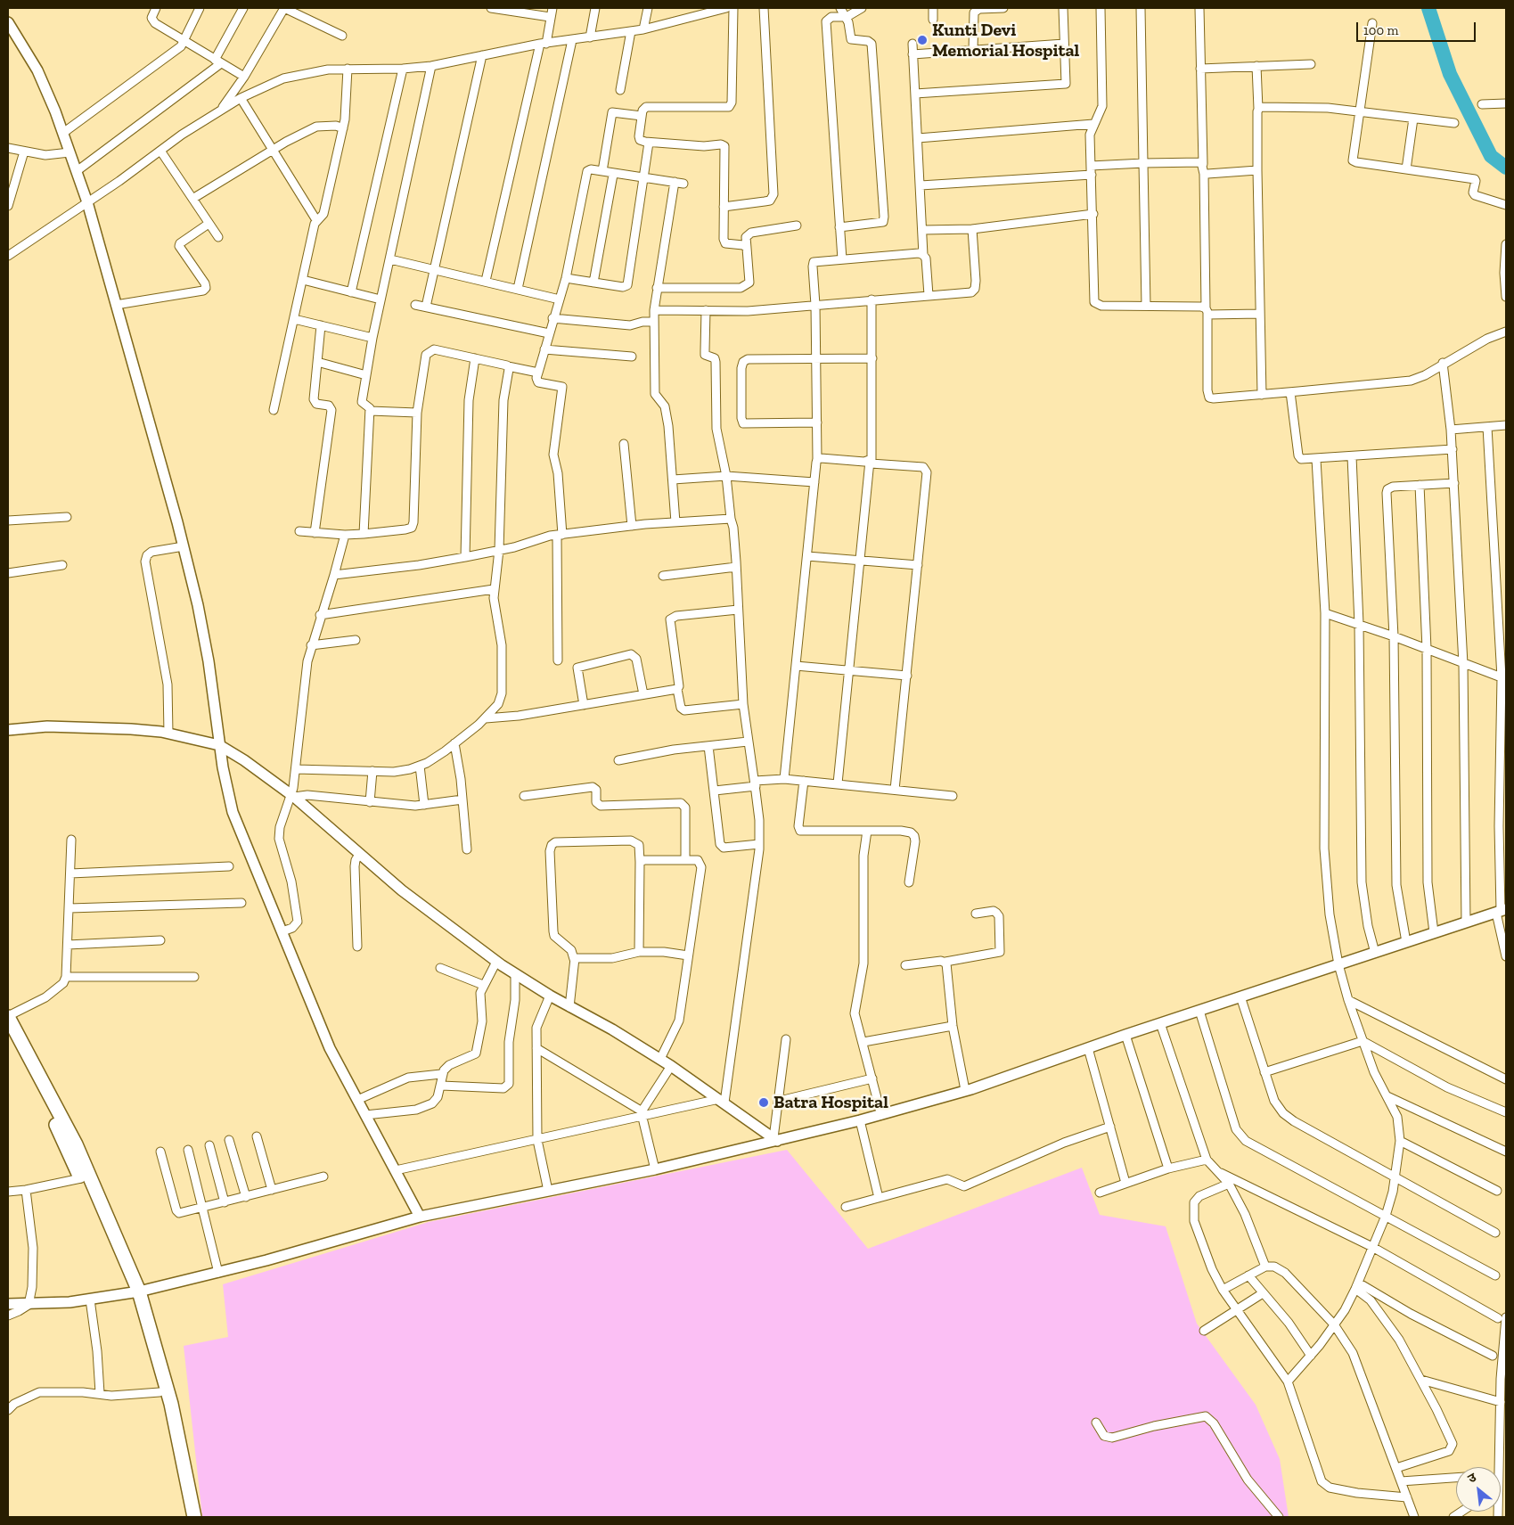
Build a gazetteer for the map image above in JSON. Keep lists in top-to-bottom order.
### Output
{
  "places": ["Kunti Devi Memorial Hospital", "Batra Hospital"],
  "scale_bar": "100 m",
  "north": "top left"
}
